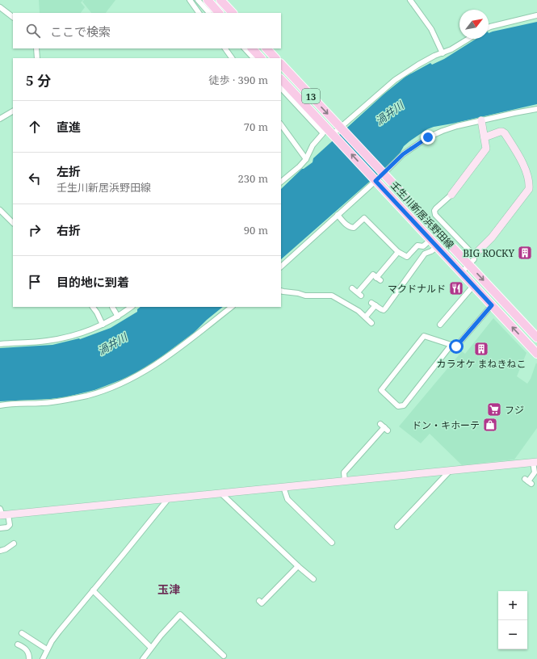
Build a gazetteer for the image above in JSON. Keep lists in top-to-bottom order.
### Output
{
  "streets": {
    "main road": ["13", "壬生川新居浜野田線"]
  },
  "districts": ["玉津"],
  "water": ["渦井川"],
  "places": {
    "building": ["BIG ROCKY", "カラオケ まねきねこ"],
    "restaurant": ["マクドナルド"],
    "supermarket": ["フジ"],
    "shop": ["ドン・キホーテ"]
  },
  "north": "top right",
  "page": {
    "search": "ここで検索",
    "heading": ["5 分", "徒歩 · 390 m"],
    "list": [
      ["直進", "70 m"],
      ["左折", "壬生川新居浜野田線", "230 m"],
      ["右折", "90 m"],
      "目的地に到着"
    ],
    "map_buttons": ["+", "−"]
  }
}
